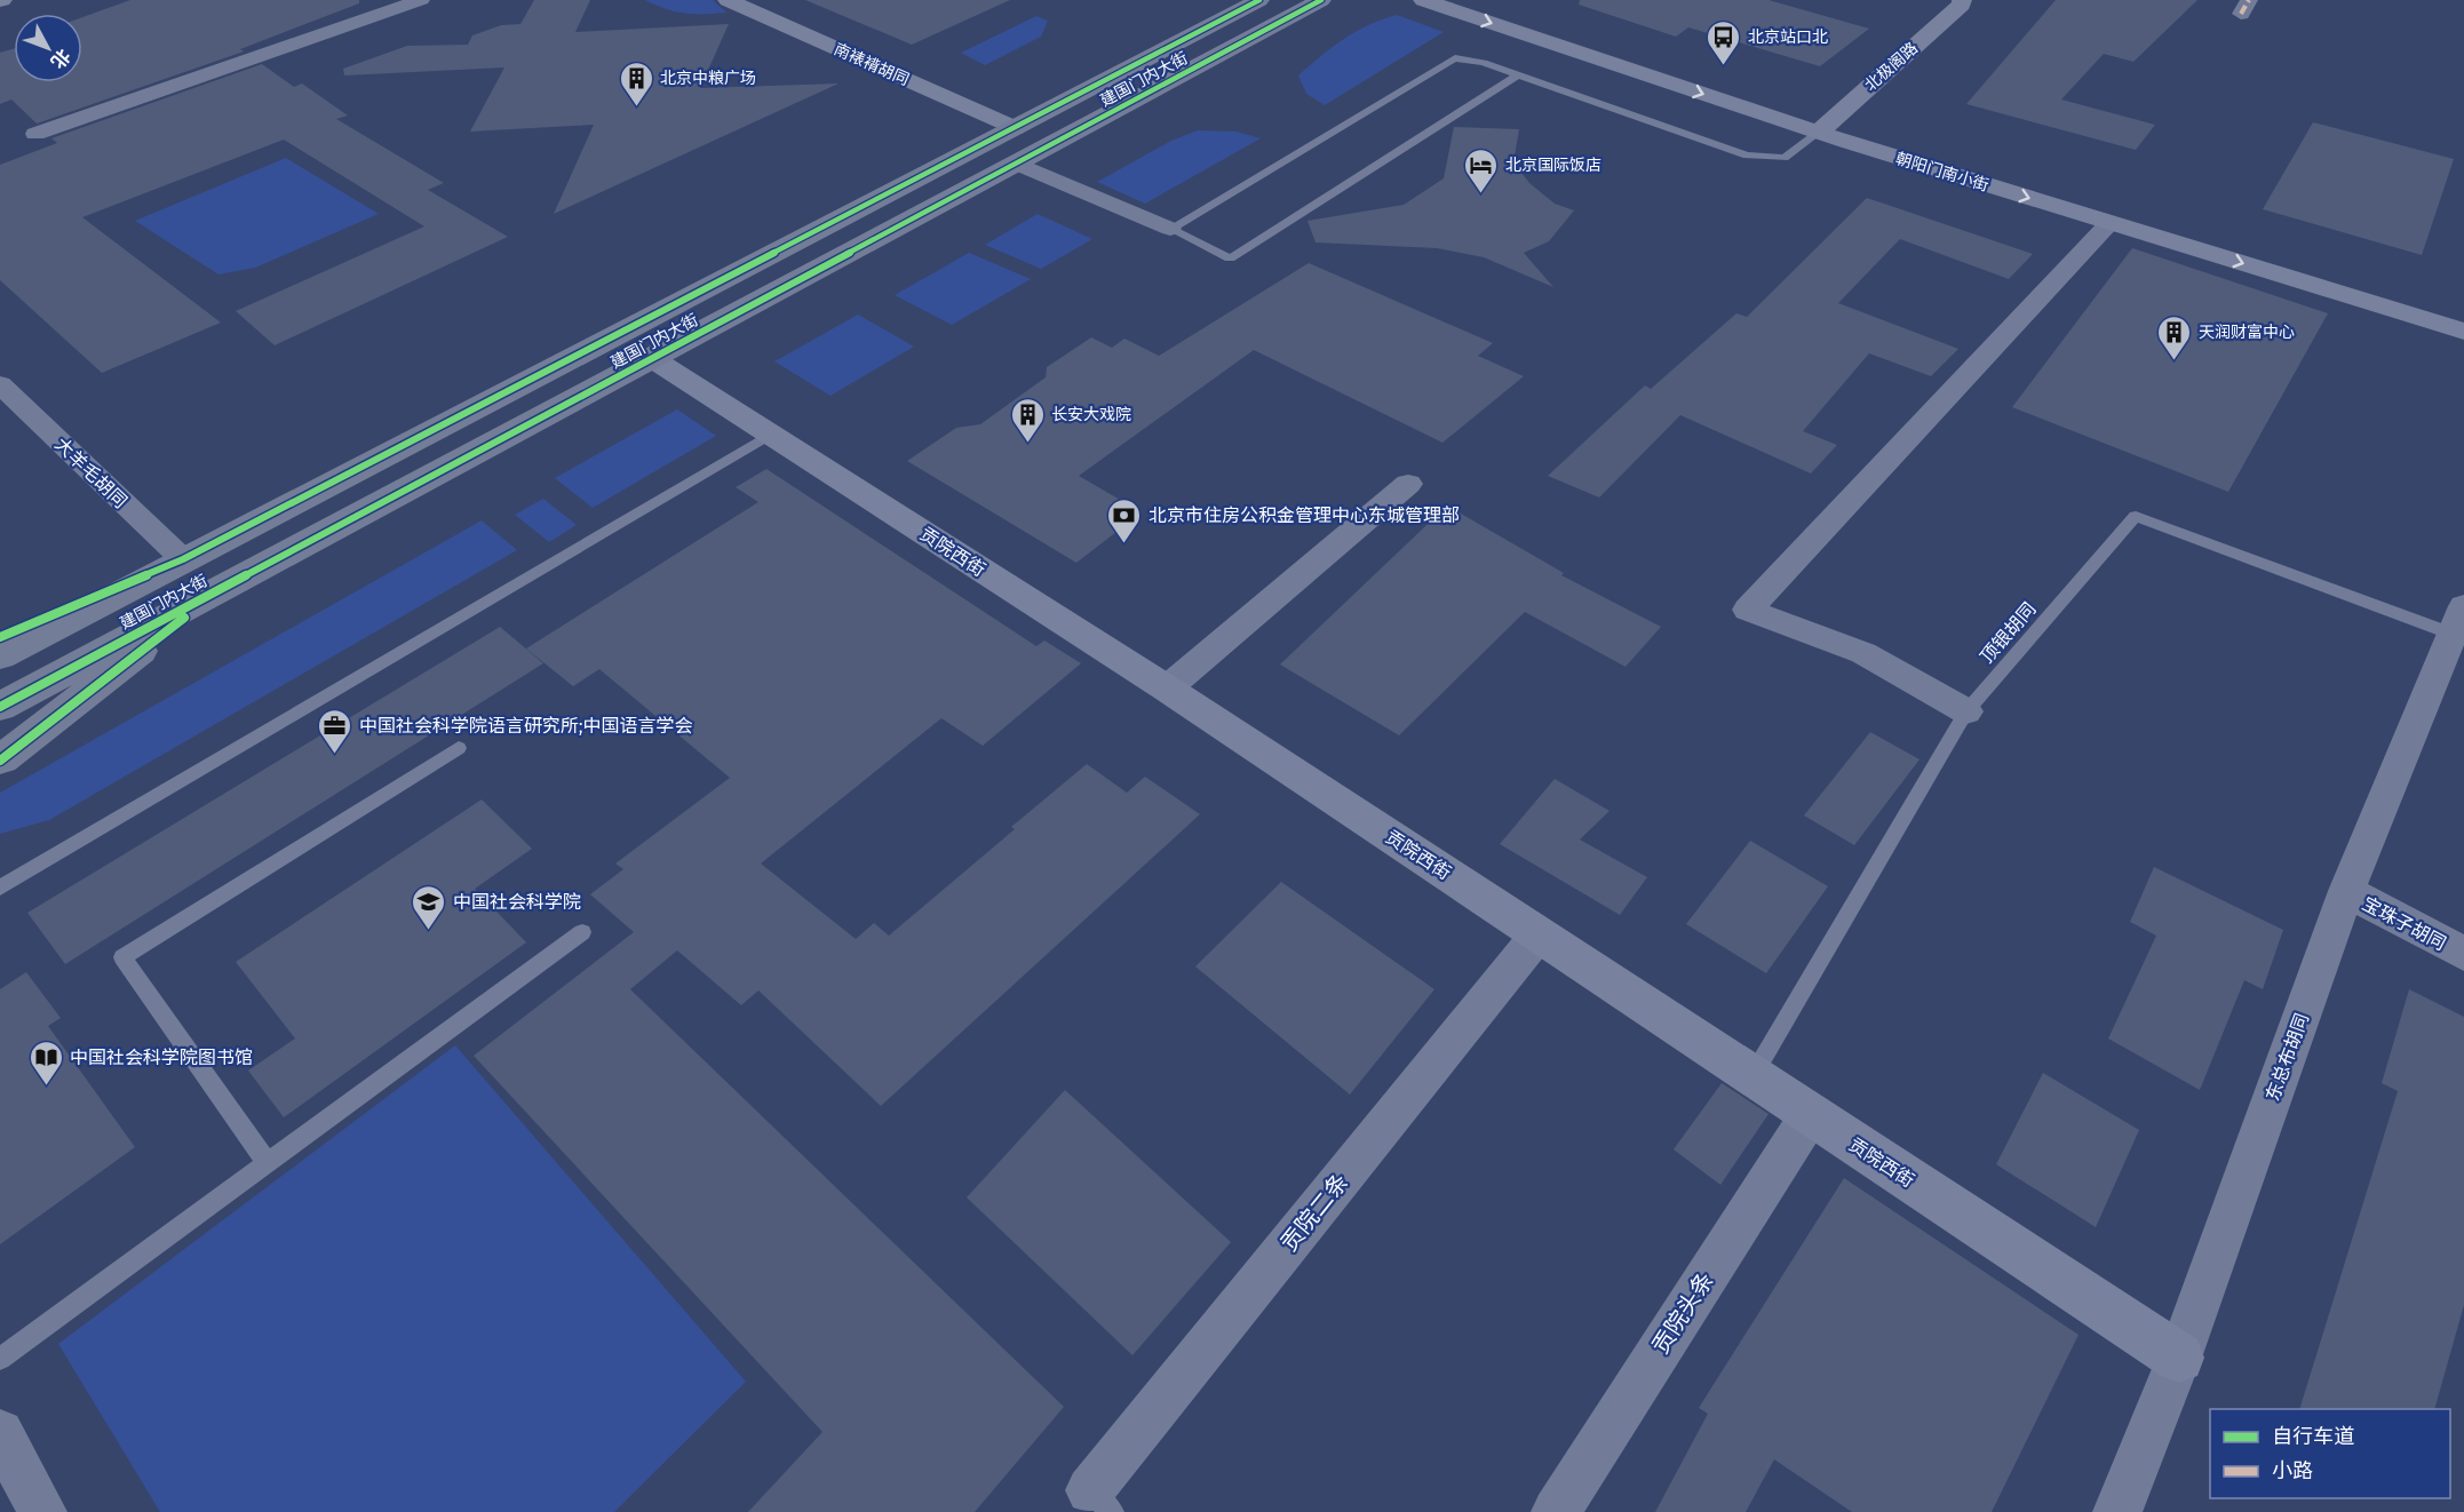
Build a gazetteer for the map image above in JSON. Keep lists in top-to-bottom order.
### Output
{
  "streets": {
    "highway": ["建国门内大街"],
    "street": [
      "南裱褙胡同",
      "北极阁路",
      "朝阳门南小街",
      "大羊毛胡同",
      "贡院西街",
      "宝珠子胡同",
      "东总布胡同",
      "贡院二条",
      "贡院头条"
    ],
    "lane": ["顶银胡同"]
  },
  "crossings": [
    ["南裱褙胡同", "建国门内大街"],
    ["北极阁路", "朝阳门南小街"],
    ["建国门内大街", "大羊毛胡同"],
    ["建国门内大街", "贡院西街"],
    ["贡院西街", "顶银胡同"],
    ["贡院西街", "东总布胡同"],
    ["贡院西街", "贡院二条"],
    ["贡院西街", "贡院头条"],
    ["顶银胡同", "东总布胡同"],
    ["宝珠子胡同", "东总布胡同"]
  ],
  "places": {
    "bus stop": ["北京站口北"],
    "building": ["北京中粮广场", "天润财富中心", "长安大戏院"],
    "hotel": ["北京国际饭店"],
    "bank": ["北京市住房公积金管理中心东城管理部"],
    "office": ["中国社会科学院语言研究所;中国语言学会"],
    "school or university": ["中国社会科学院"],
    "library": ["中国社会科学院图书馆"]
  },
  "legend": ["自行车道", "小路"],
  "north": "bottom right"
}
